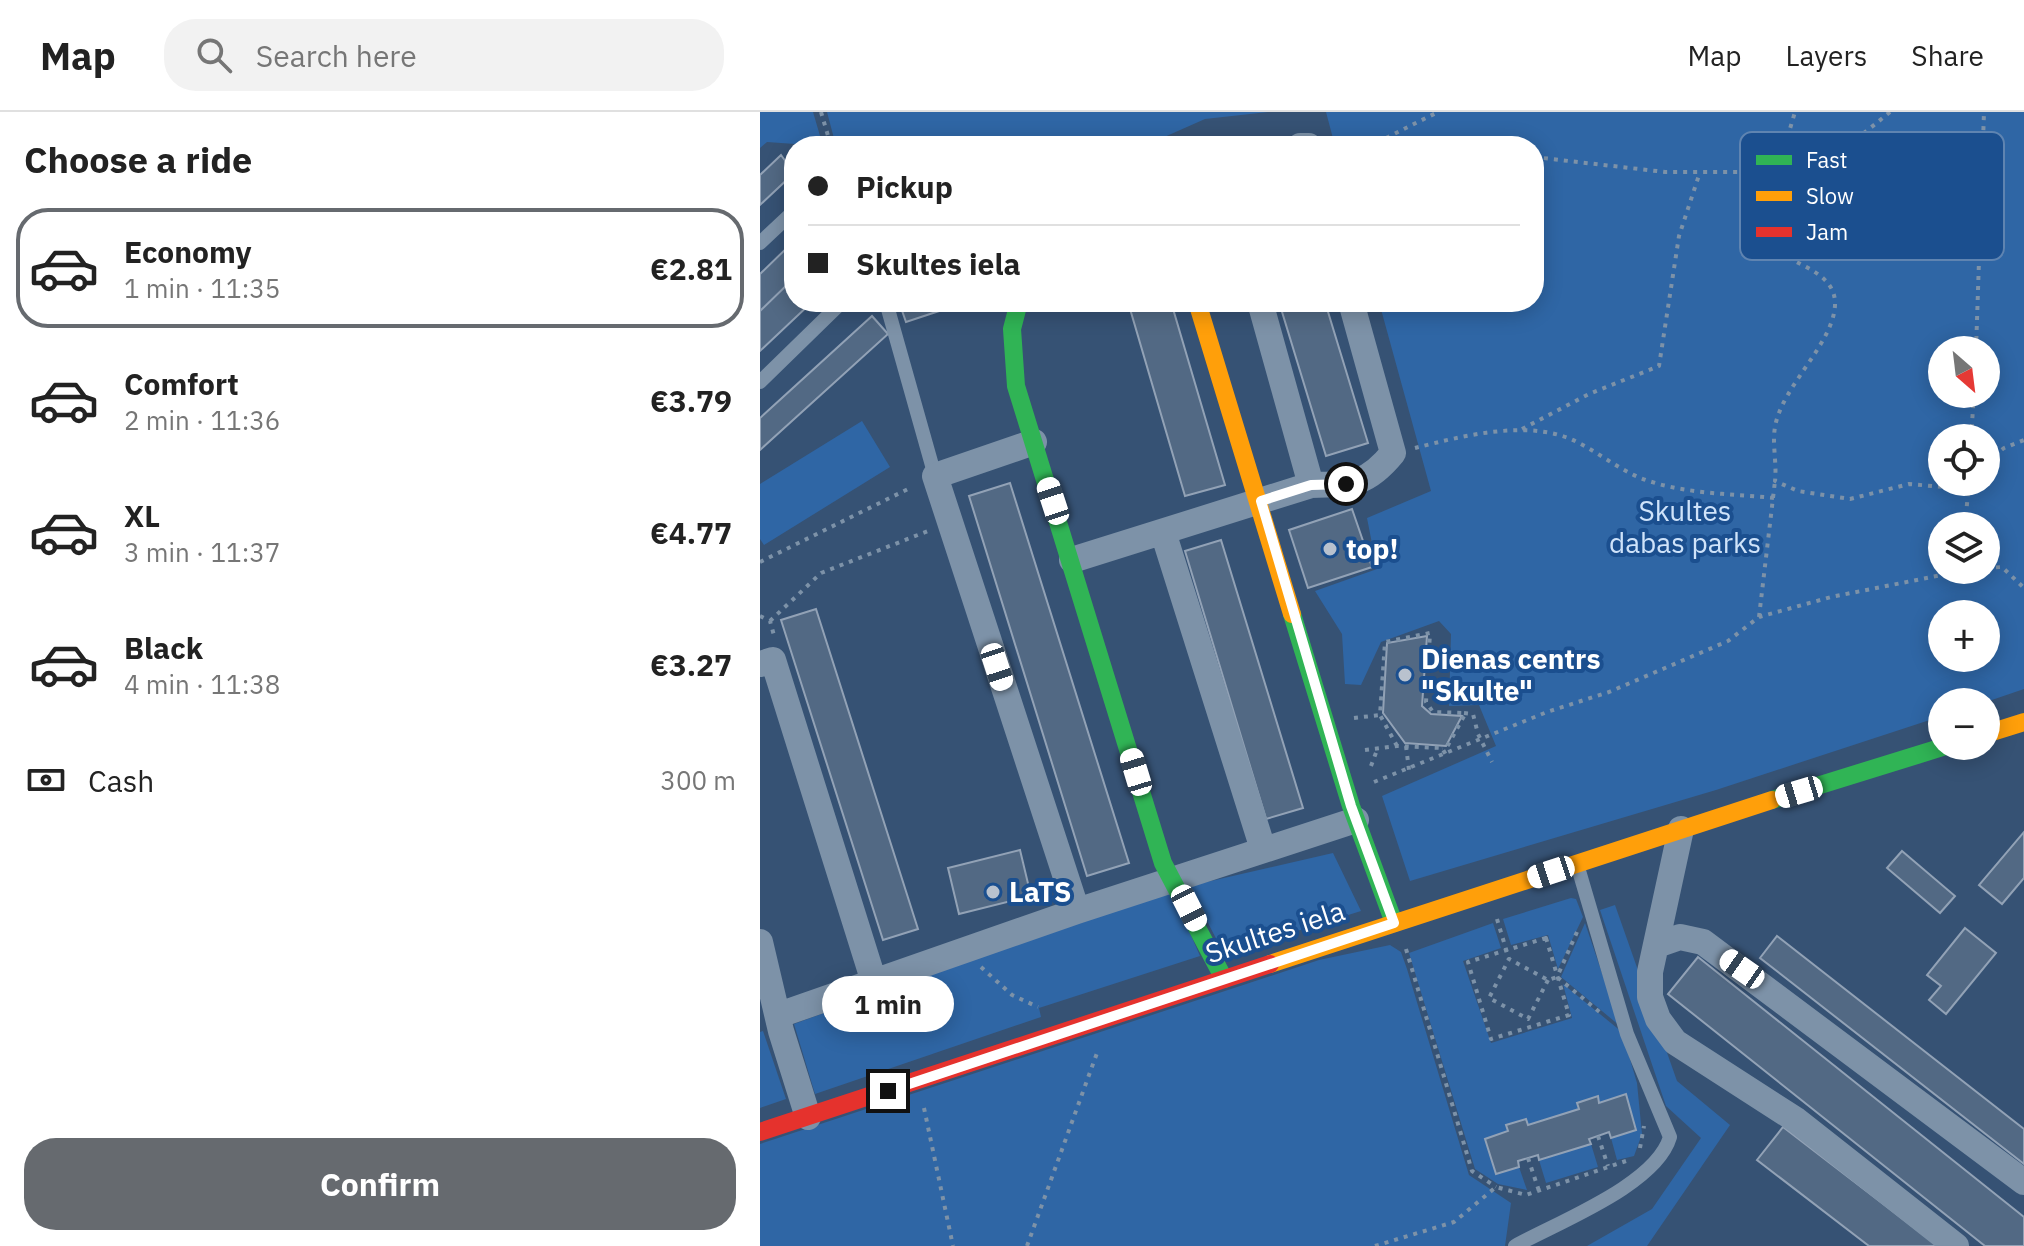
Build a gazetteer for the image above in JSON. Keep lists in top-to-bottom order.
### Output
{
  "streets": {
    "street": ["Skultes iela"]
  },
  "parks": ["Skultes dabas parks"],
  "places": ["top!", "Dienas centrs \"Skulte\"", "LaTS"],
  "legend": ["Fast", "Slow", "Jam"],
  "north": "bottom right",
  "page": {
    "header": "Map",
    "search": "Search here",
    "nav": ["Map", "Layers", "Share"],
    "heading": "Choose a ride",
    "banner": ["Pickup", "Skultes iela"],
    "list": [
      {
        "name": "Economy",
        "note": "1 min · 11:35",
        "value": "€2.81"
      },
      {
        "name": "Comfort",
        "note": "2 min · 11:36",
        "value": "€3.79"
      },
      {
        "name": "XL",
        "note": "3 min · 11:37",
        "value": "€4.77"
      },
      {
        "name": "Black",
        "note": "4 min · 11:38",
        "value": "€3.27"
      }
    ],
    "map_buttons": ["+", "−"],
    "pay": ["Cash", "300 m"],
    "bubble": "1 min",
    "buttons": "Confirm"
  }
}
